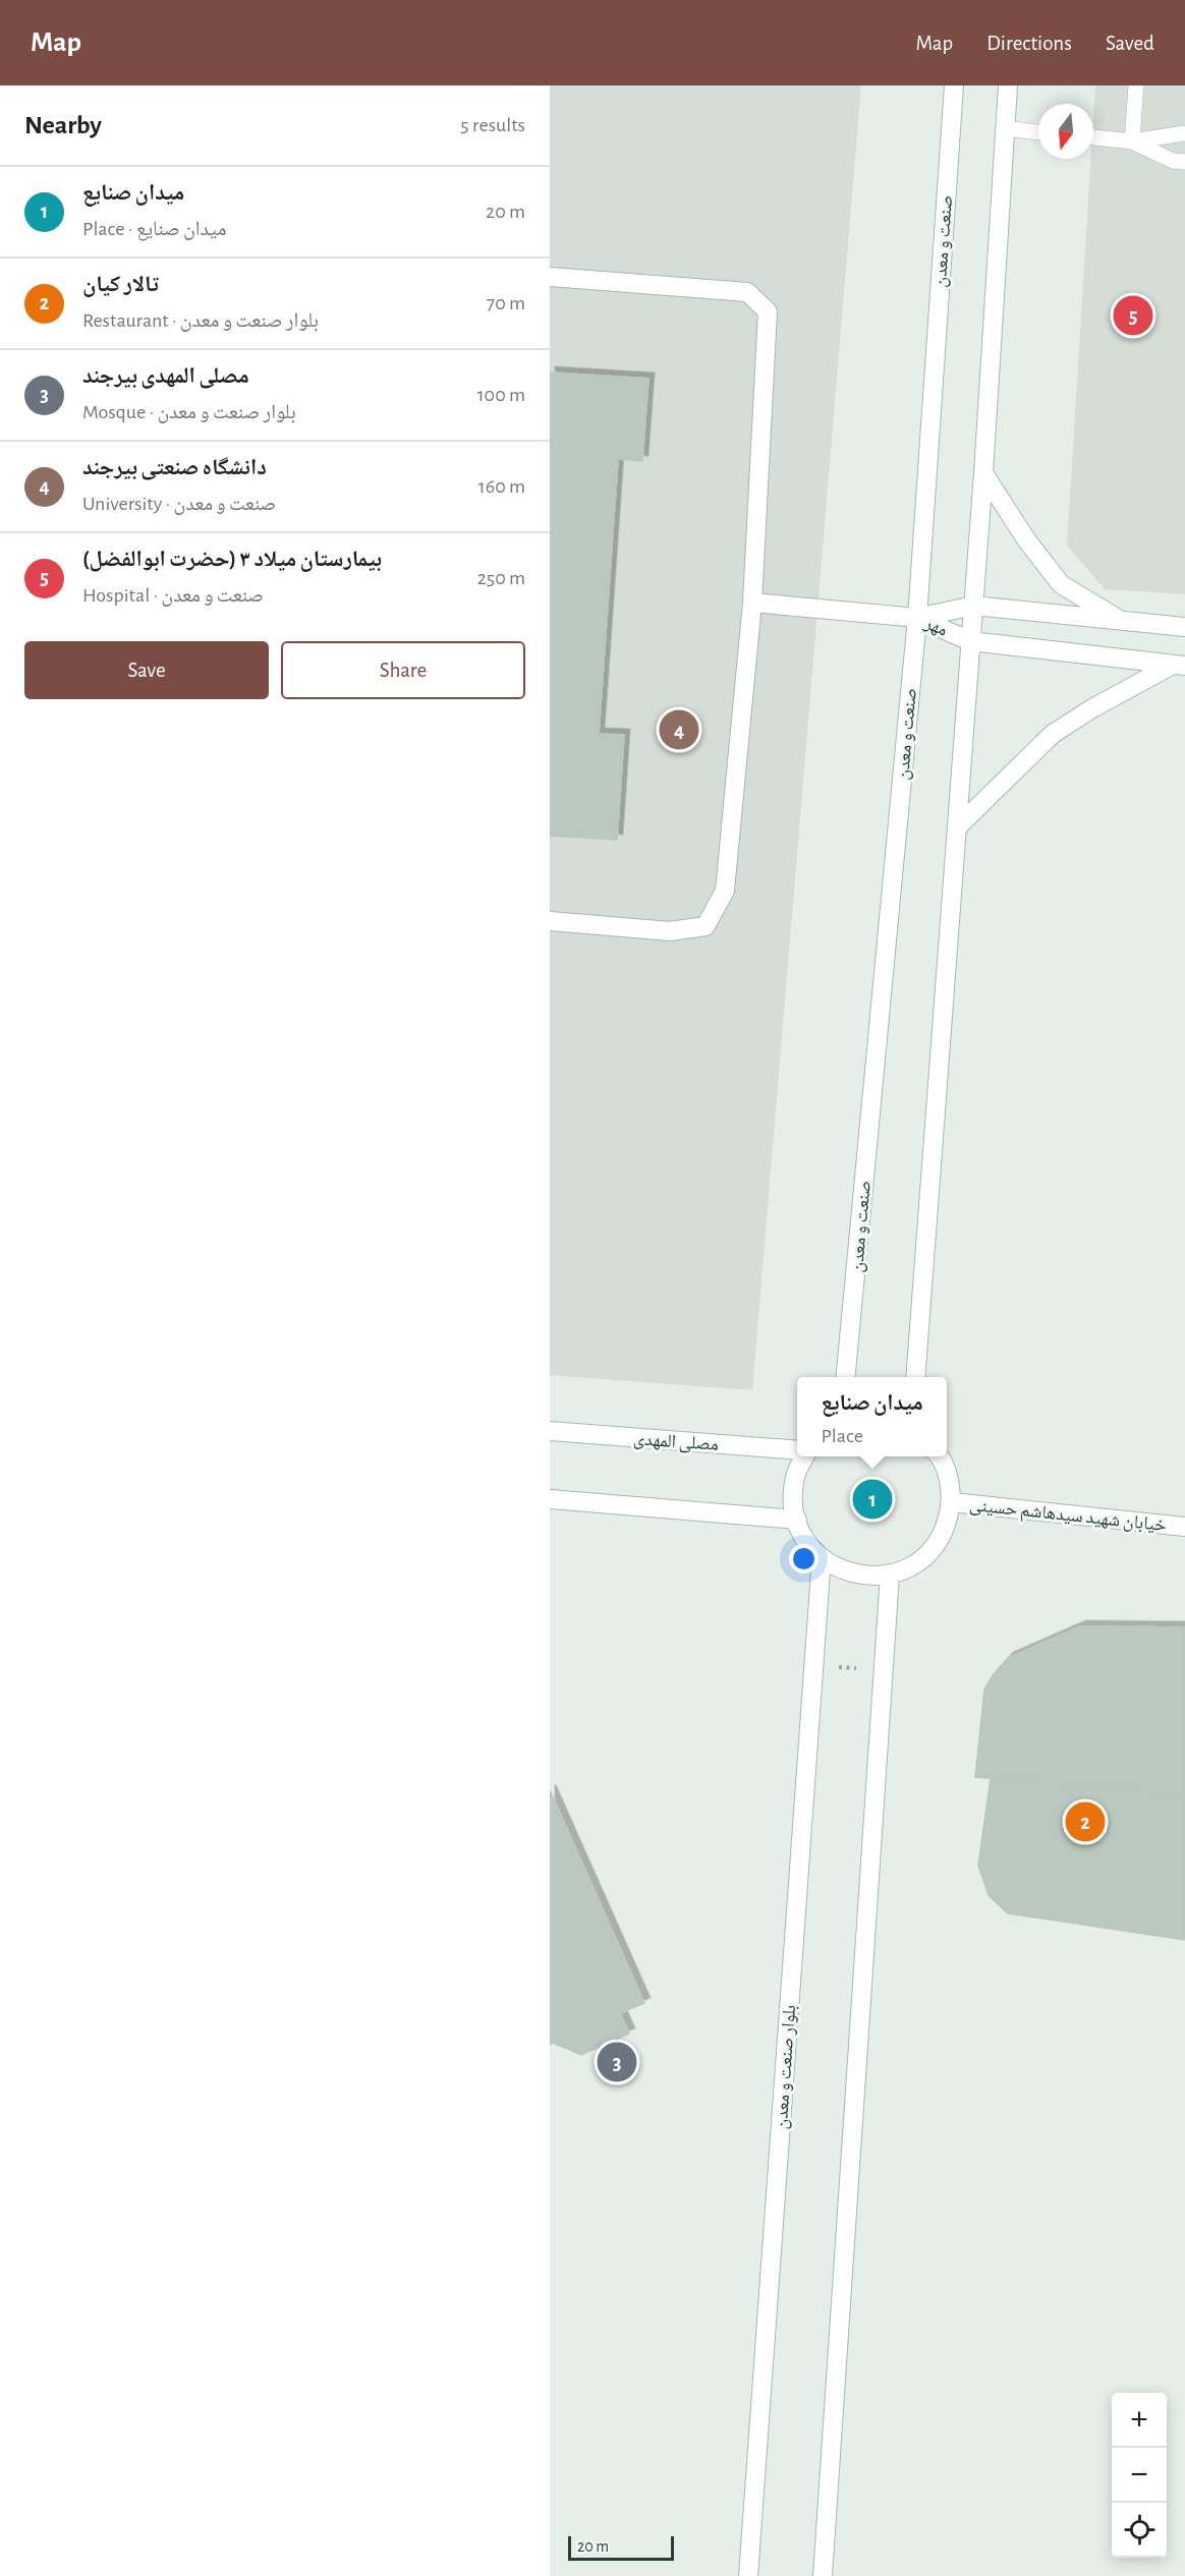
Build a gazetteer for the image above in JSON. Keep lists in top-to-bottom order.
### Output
{
  "streets": {
    "street": [
      "صنعت و معدن",
      "مهر",
      "مصلی المهدی",
      "خیابان شهید سیدهاشم حسینی",
      "بلوار صنعت و معدن"
    ]
  },
  "crossings": [
    ["صنعت و معدن", "مهر"]
  ],
  "scale_bar": "20 m",
  "north": "bottom",
  "page": {
    "header": "Map",
    "nav": ["Map", "Directions", "Saved"],
    "heading": ["Nearby", "5 results"],
    "list": [
      {
        "mark": "1",
        "name": "میدان صنایع",
        "note": "Place · میدان صنایع",
        "value": "20 m"
      },
      {
        "mark": "2",
        "name": "تالار کیان",
        "note": "Restaurant · بلوار صنعت و معدن",
        "value": "70 m"
      },
      {
        "mark": "3",
        "name": "مصلی المهدی بیرجند",
        "note": "Mosque · بلوار صنعت و معدن",
        "value": "100 m"
      },
      {
        "mark": "4",
        "name": "دانشگاه صنعتی بیرجند",
        "note": "University · صنعت و معدن",
        "value": "160 m"
      },
      {
        "mark": "5",
        "name": "بیمارستان میلاد ۳ (حضرت ابوالفضل)",
        "note": "Hospital · صنعت و معدن",
        "value": "250 m"
      }
    ],
    "pins": [
      "5",
      "4",
      "1",
      "2",
      "3"
    ],
    "buttons": ["Save", "Share"],
    "popup": ["میدان صنایع", "Place"],
    "map_buttons": ["+", "−"],
    "scale": "20 m"
  }
}
